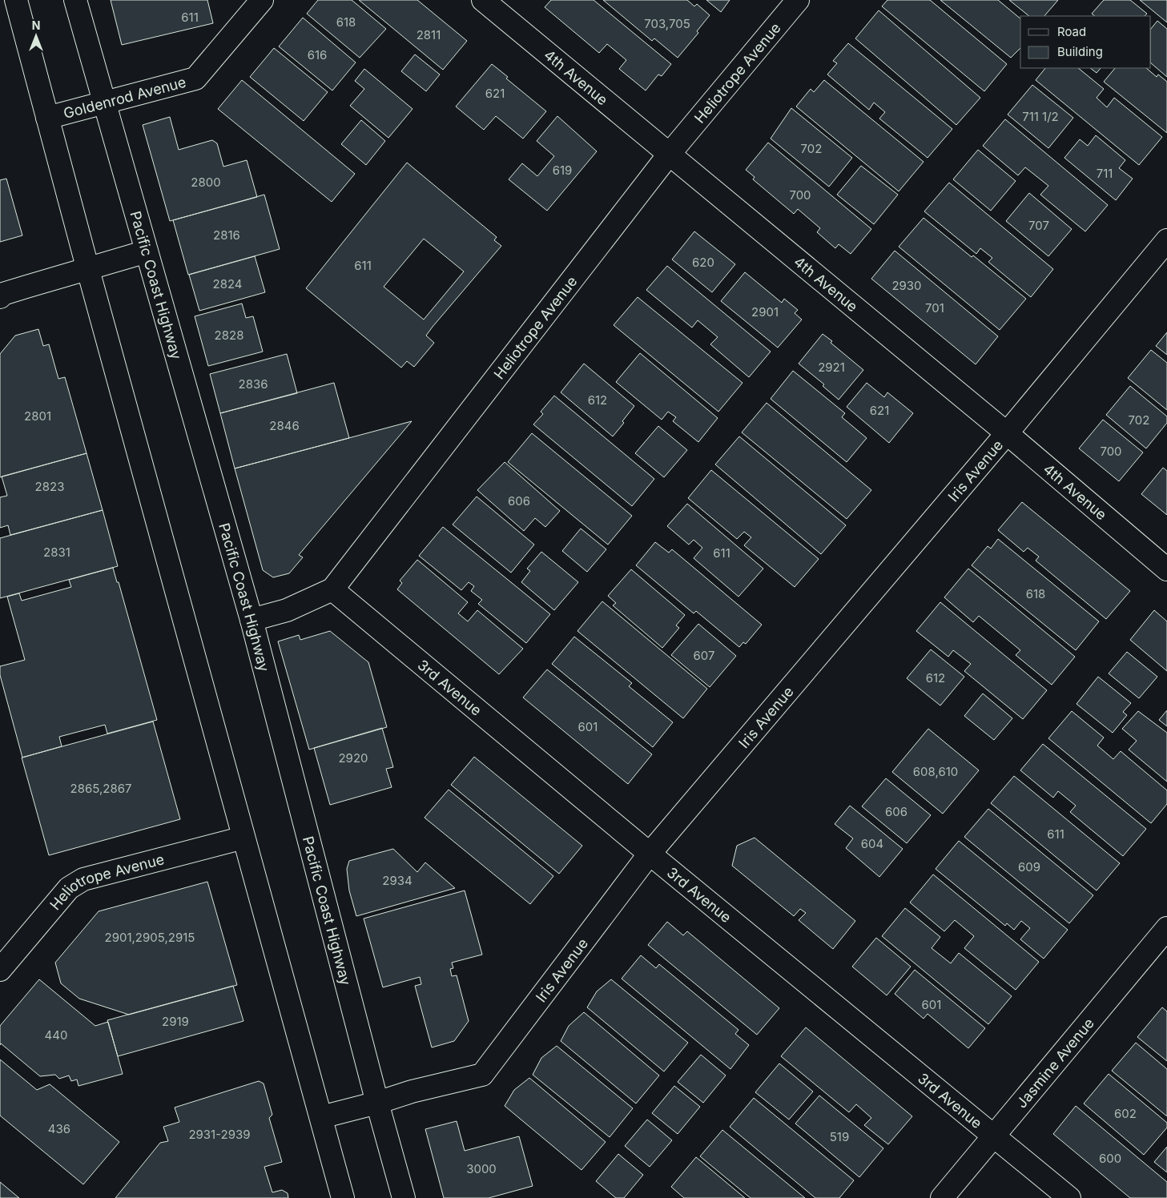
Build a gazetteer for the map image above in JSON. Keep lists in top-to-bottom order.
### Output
{
  "streets": {
    "main road": [
      "Heliotrope Avenue",
      "4th Avenue",
      "Goldenrod Avenue",
      "Pacific Coast Highway",
      "Iris Avenue",
      "3rd Avenue",
      "Jasmine Avenue"
    ]
  },
  "crossings": [
    ["Heliotrope Avenue", "4th Avenue"],
    ["Heliotrope Avenue", "Pacific Coast Highway"],
    ["Heliotrope Avenue", "3rd Avenue"],
    ["4th Avenue", "Iris Avenue"],
    ["Goldenrod Avenue", "Pacific Coast Highway"],
    ["Pacific Coast Highway", "Iris Avenue"],
    ["Iris Avenue", "3rd Avenue"],
    ["3rd Avenue", "Jasmine Avenue"]
  ],
  "house_numbers": [
    "611",
    "618",
    "703,705",
    "2811",
    "616",
    "621",
    "711 1/2",
    "702",
    "619",
    "711",
    "2800",
    "700",
    "707",
    "2816",
    "620",
    "611",
    "2824",
    "2930",
    "701",
    "2901",
    "2828",
    "2921",
    "2836",
    "612",
    "621",
    "2801",
    "702",
    "2846",
    "700",
    "2823",
    "606",
    "2831",
    "611",
    "618",
    "607",
    "612",
    "601",
    "2920",
    "608,610",
    "2865,2867",
    "606",
    "611",
    "604",
    "609",
    "2934",
    "2901,2905,2915",
    "601",
    "2919",
    "440",
    "602",
    "436",
    "2931-2939",
    "519",
    "600",
    "3000"
  ],
  "legend": ["Road", "Building"],
  "north": "top"
}
